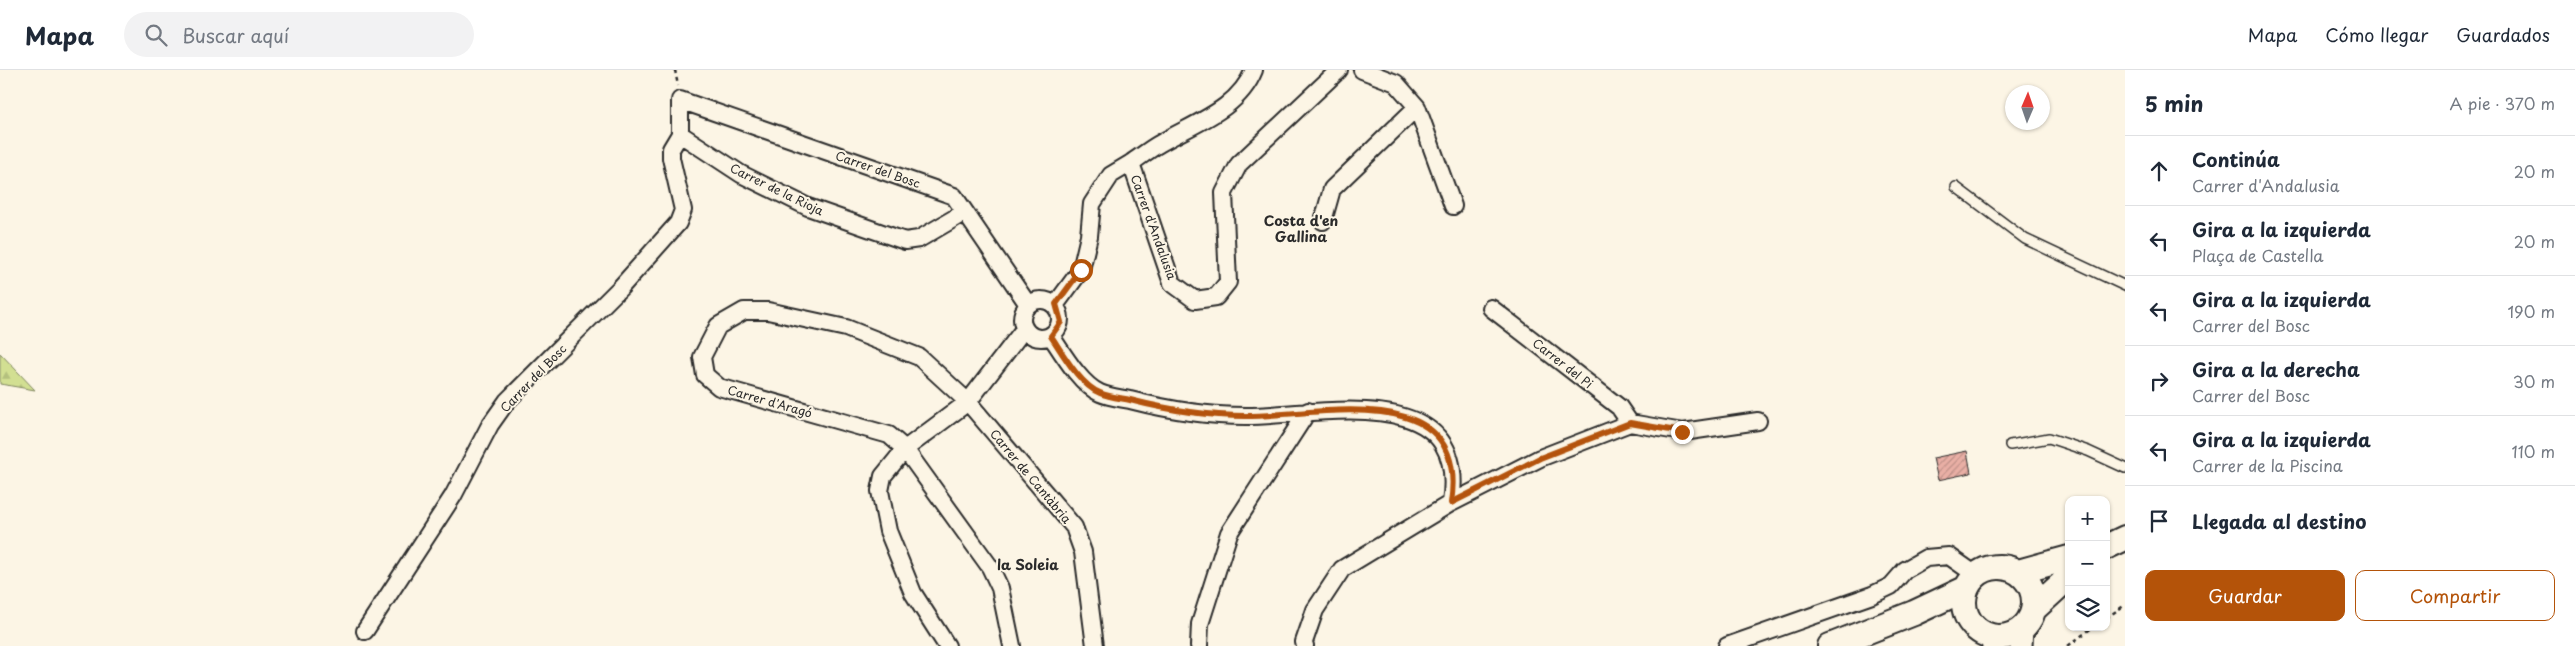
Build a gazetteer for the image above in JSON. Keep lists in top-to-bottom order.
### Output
{
  "streets": {
    "street": [
      "Carrer del Bosc",
      "Carrer de la Rioja",
      "Carrer d'Andalusia",
      "Carrer del Pi",
      "Carrer d'Aragó",
      "Carrer de Cantàbria"
    ]
  },
  "crossings": [
    ["Carrer del Bosc", "Carrer de la Rioja"],
    ["Carrer del Bosc", "Carrer d'Andalusia"],
    ["Carrer d'Aragó", "Carrer de Cantàbria"]
  ],
  "districts": ["Costa d'en Gallina", "la Soleia"],
  "north": "top",
  "page": {
    "header": "Mapa",
    "search": "Buscar aquí",
    "nav": ["Mapa", "Cómo llegar", "Guardados"],
    "heading": ["5 min", "A pie · 370 m"],
    "list": [
      ["Continúa", "Carrer d'Andalusia", "20 m"],
      ["Gira a la izquierda", "Plaça de Castella", "20 m"],
      ["Gira a la izquierda", "Carrer del Bosc", "190 m"],
      ["Gira a la derecha", "Carrer del Bosc", "30 m"],
      ["Gira a la izquierda", "Carrer de la Piscina", "110 m"],
      "Llegada al destino"
    ],
    "map_buttons": ["+", "−"],
    "buttons": ["Guardar", "Compartir"]
  }
}
